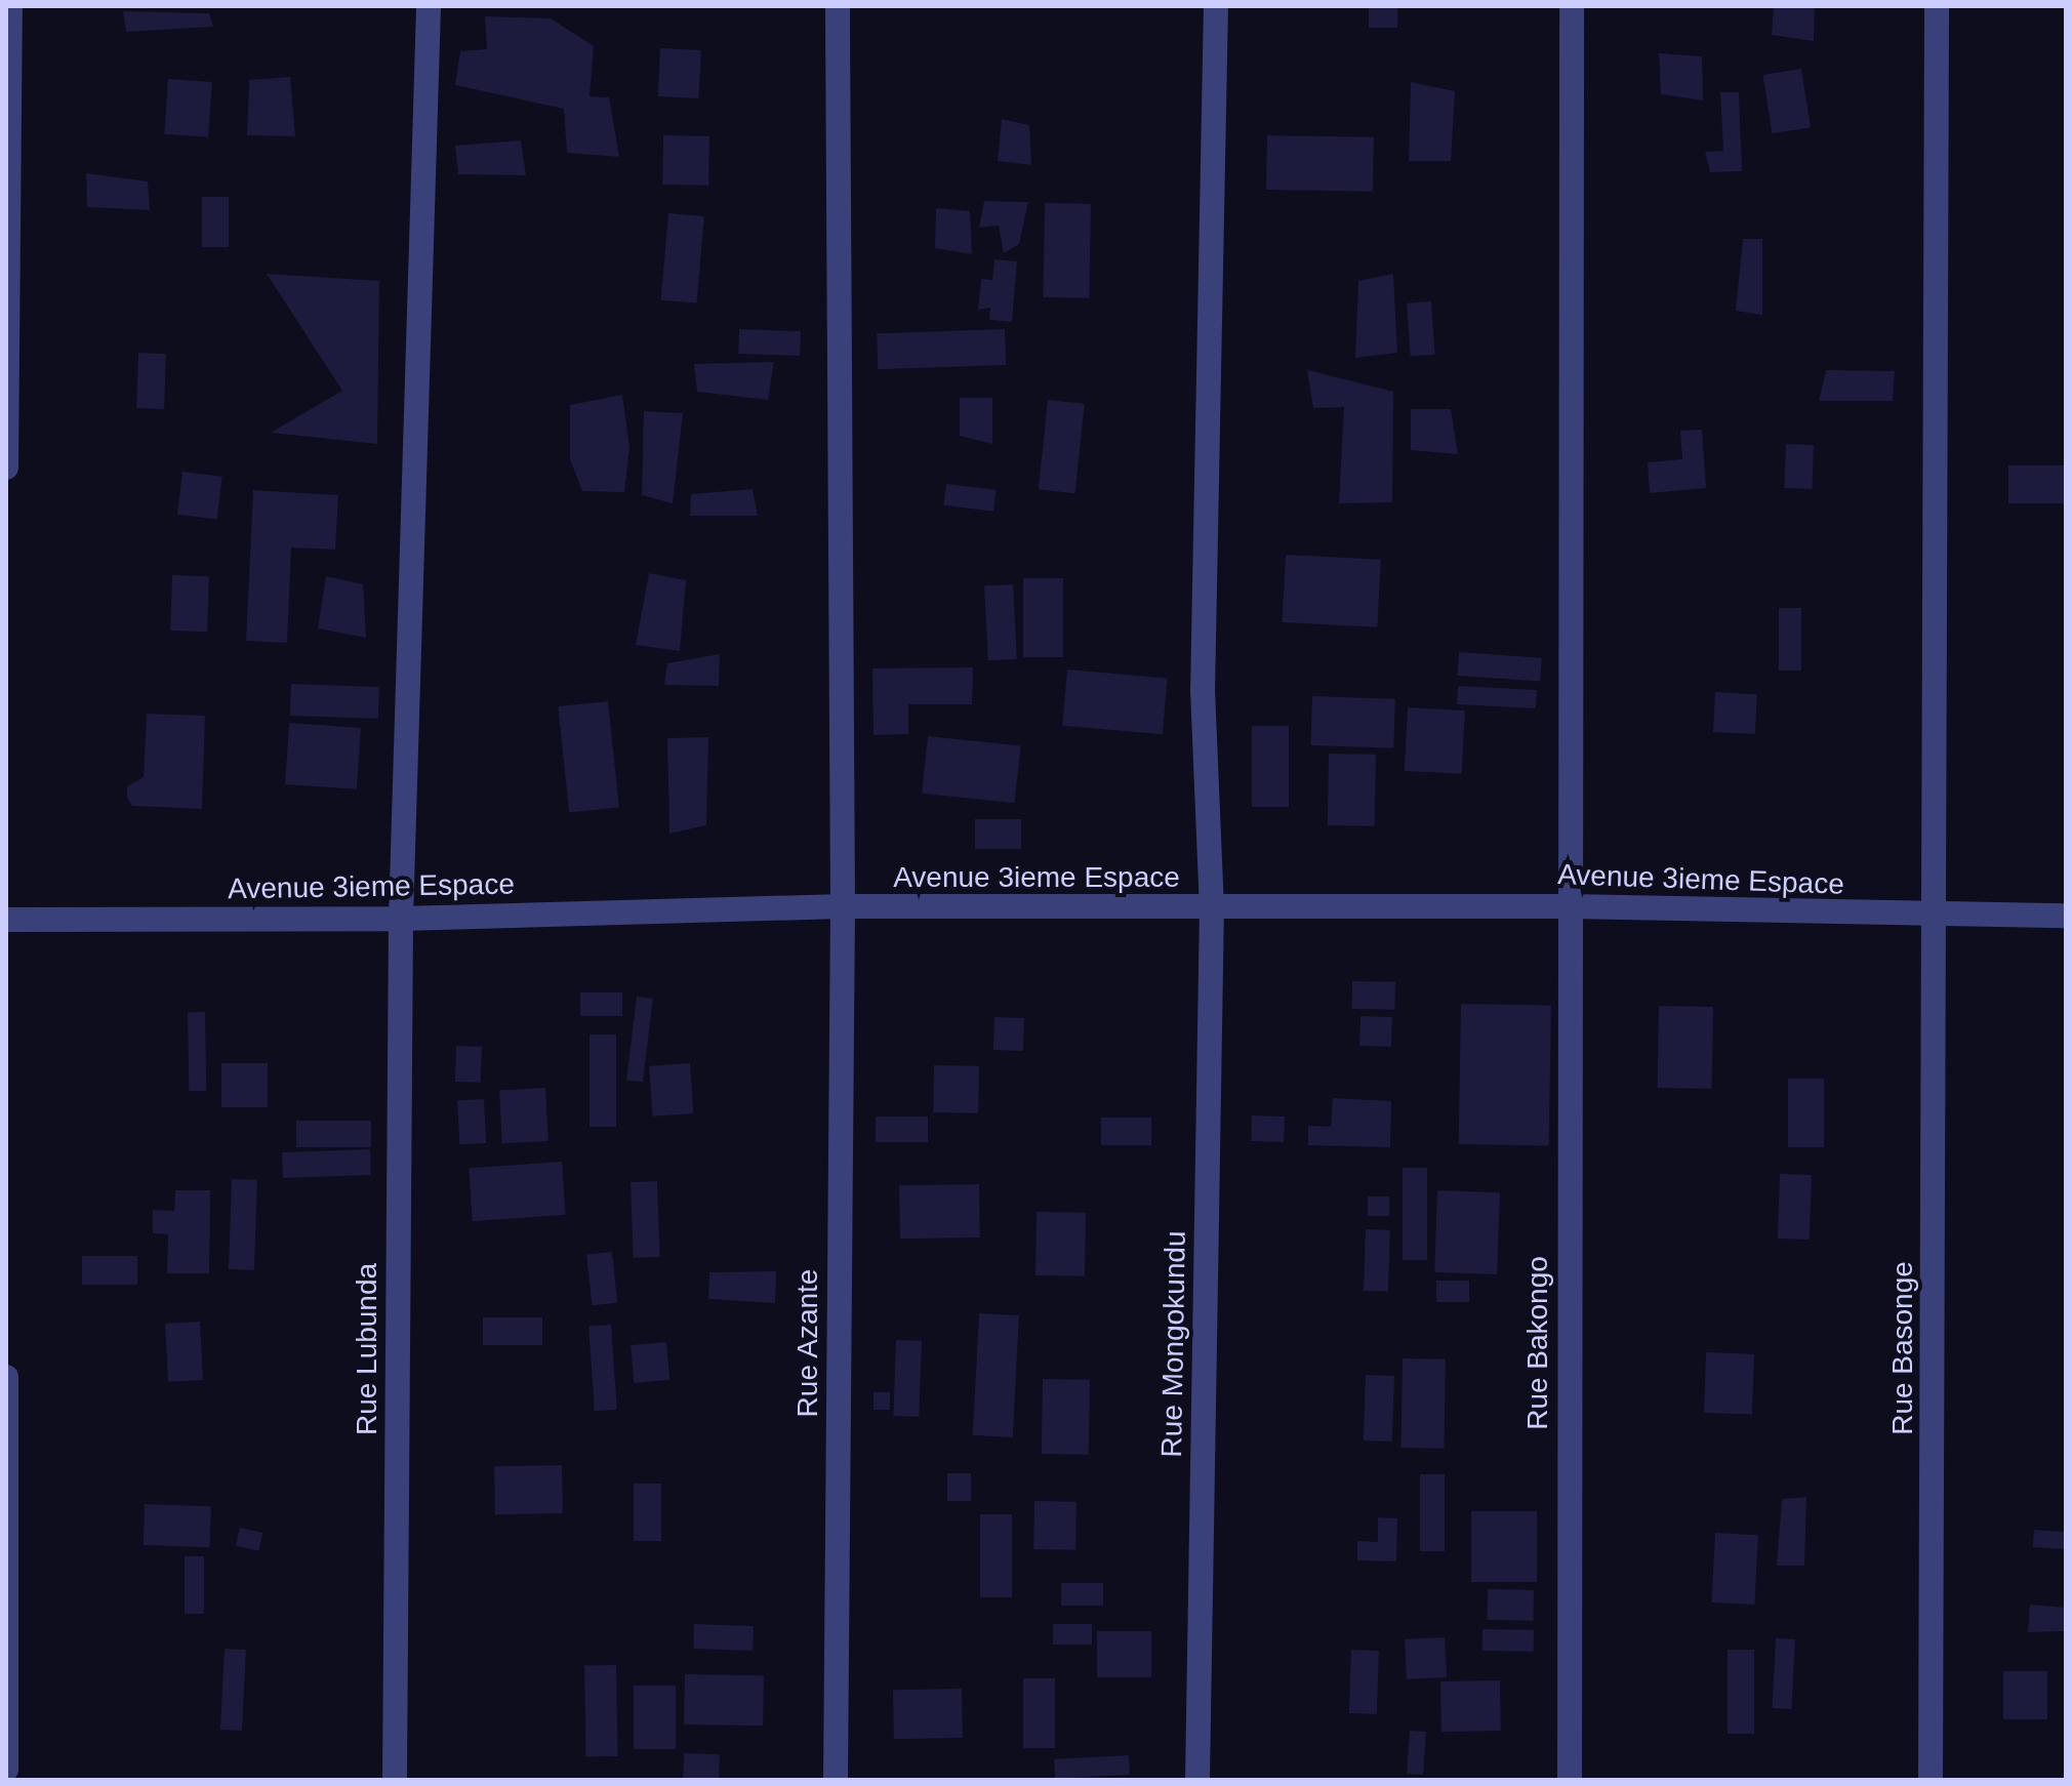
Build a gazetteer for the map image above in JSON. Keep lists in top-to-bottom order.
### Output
{
  "streets": {
    "street": [
      "Avenue 3ieme Espace",
      "Rue Azante",
      "Rue Bakongo",
      "Rue Mongokundu",
      "Rue Basonge",
      "Rue Lubunda"
    ]
  },
  "crossings": [
    ["Avenue 3ieme Espace", "Rue Azante"],
    ["Avenue 3ieme Espace", "Rue Bakongo"],
    ["Avenue 3ieme Espace", "Rue Mongokundu"],
    ["Avenue 3ieme Espace", "Rue Basonge"],
    ["Avenue 3ieme Espace", "Rue Lubunda"]
  ]
}
